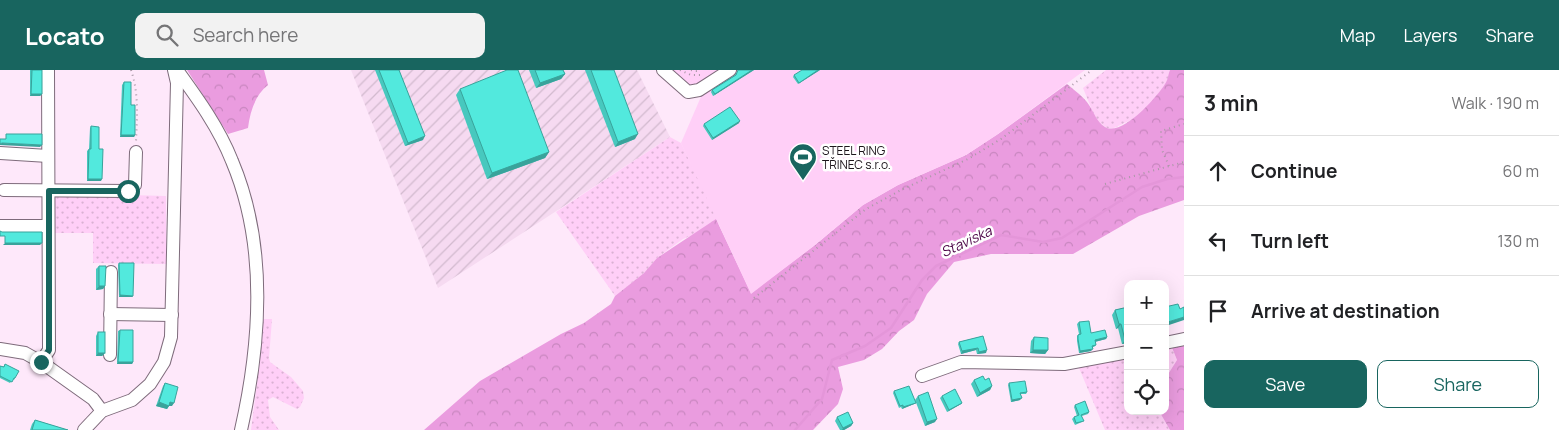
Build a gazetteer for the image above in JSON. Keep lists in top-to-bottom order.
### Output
{
  "water": ["Staviska"],
  "places": {
    "sports": ["STEEL RING TŘINEC s.r.o."]
  },
  "page": {
    "header": "Locato",
    "search": "Search here",
    "nav": ["Map", "Layers", "Share"],
    "heading": ["3 min", "Walk · 190 m"],
    "list": [
      ["Continue", "60 m"],
      ["Turn left", "130 m"],
      "Arrive at destination"
    ],
    "map_buttons": ["+", "−"],
    "buttons": ["Save", "Share"]
  }
}
